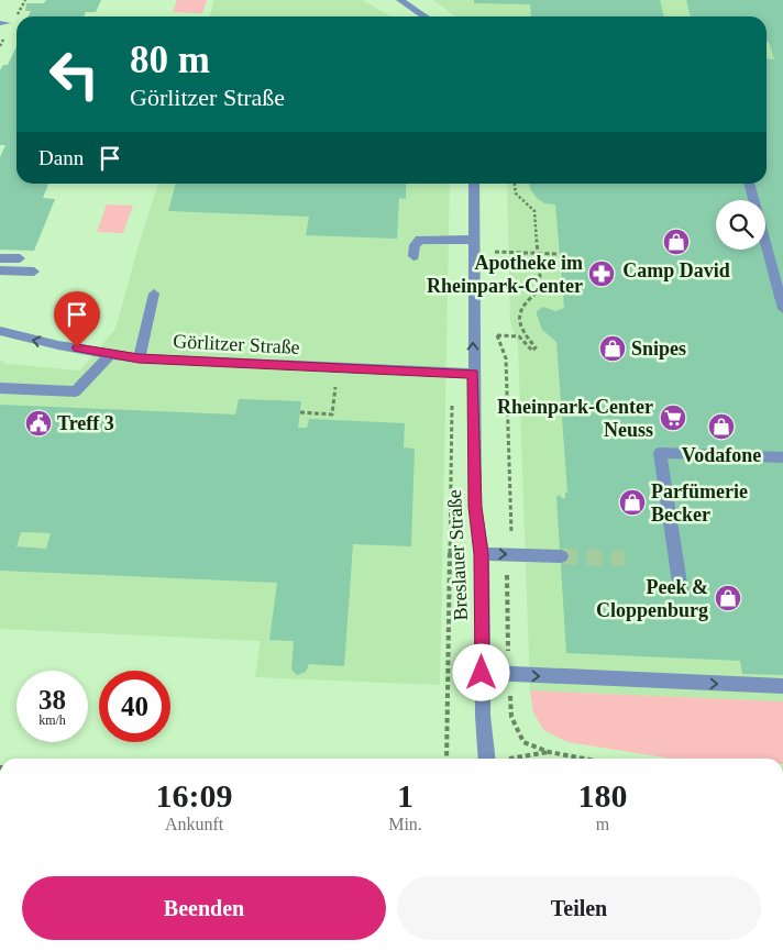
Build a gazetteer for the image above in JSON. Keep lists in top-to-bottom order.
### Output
{
  "streets": {
    "street": ["Görlitzer Straße", "Breslauer Straße"]
  },
  "crossings": [
    ["Görlitzer Straße", "Breslauer Straße"]
  ],
  "places": {
    "shop": [
      "Camp David",
      "Snipes",
      "Vodafone",
      "Parfümerie Becker",
      "Peek & Cloppenburg"
    ],
    "pharmacy": ["Apotheke im Rheinpark-Center"],
    "supermarket": ["Rheinpark-Center Neuss"],
    "public building": ["Treff 3"]
  },
  "page": {
    "turn": ["80 m", "Görlitzer Straße"],
    "then": "Dann",
    "speed": "38 km/h",
    "limit": "40",
    "eta": [
      "16:09",
      "Ankunft",
      "1",
      "Min.",
      "180",
      "m"
    ],
    "buttons": ["Beenden", "Teilen"]
  }
}
